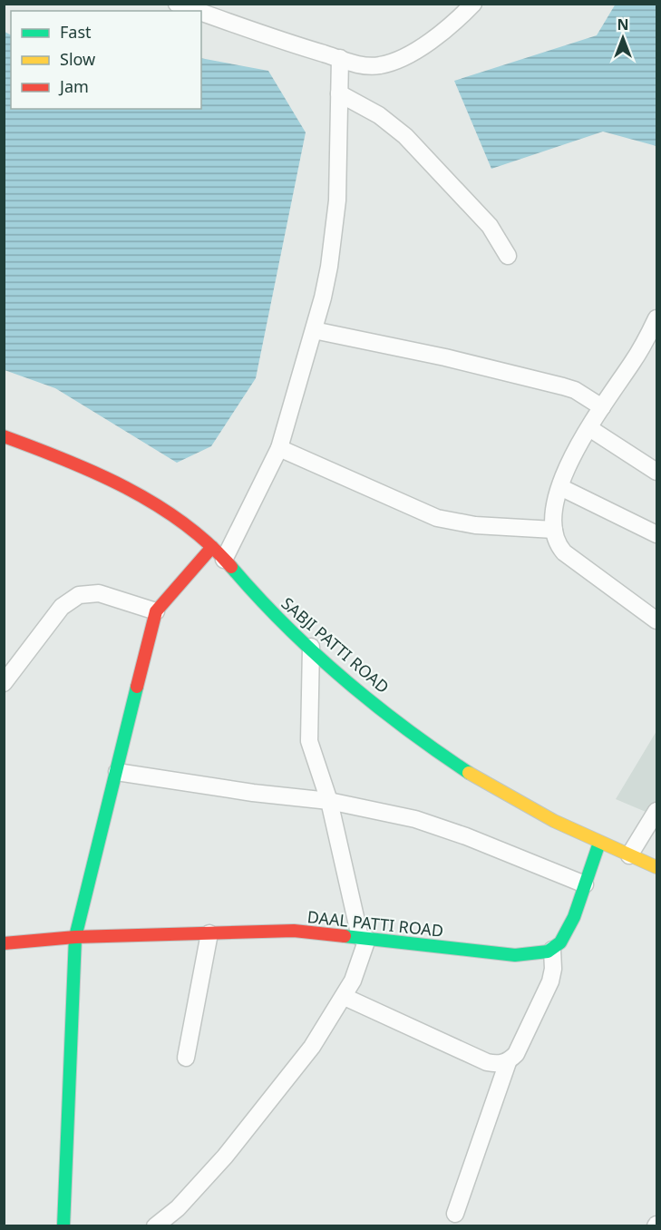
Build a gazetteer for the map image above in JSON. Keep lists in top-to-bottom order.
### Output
{
  "streets": {
    "street": ["SABJI PATTI ROAD", "DAAL PATTI ROAD"]
  },
  "legend": ["Fast", "Slow", "Jam"],
  "north": "top"
}
